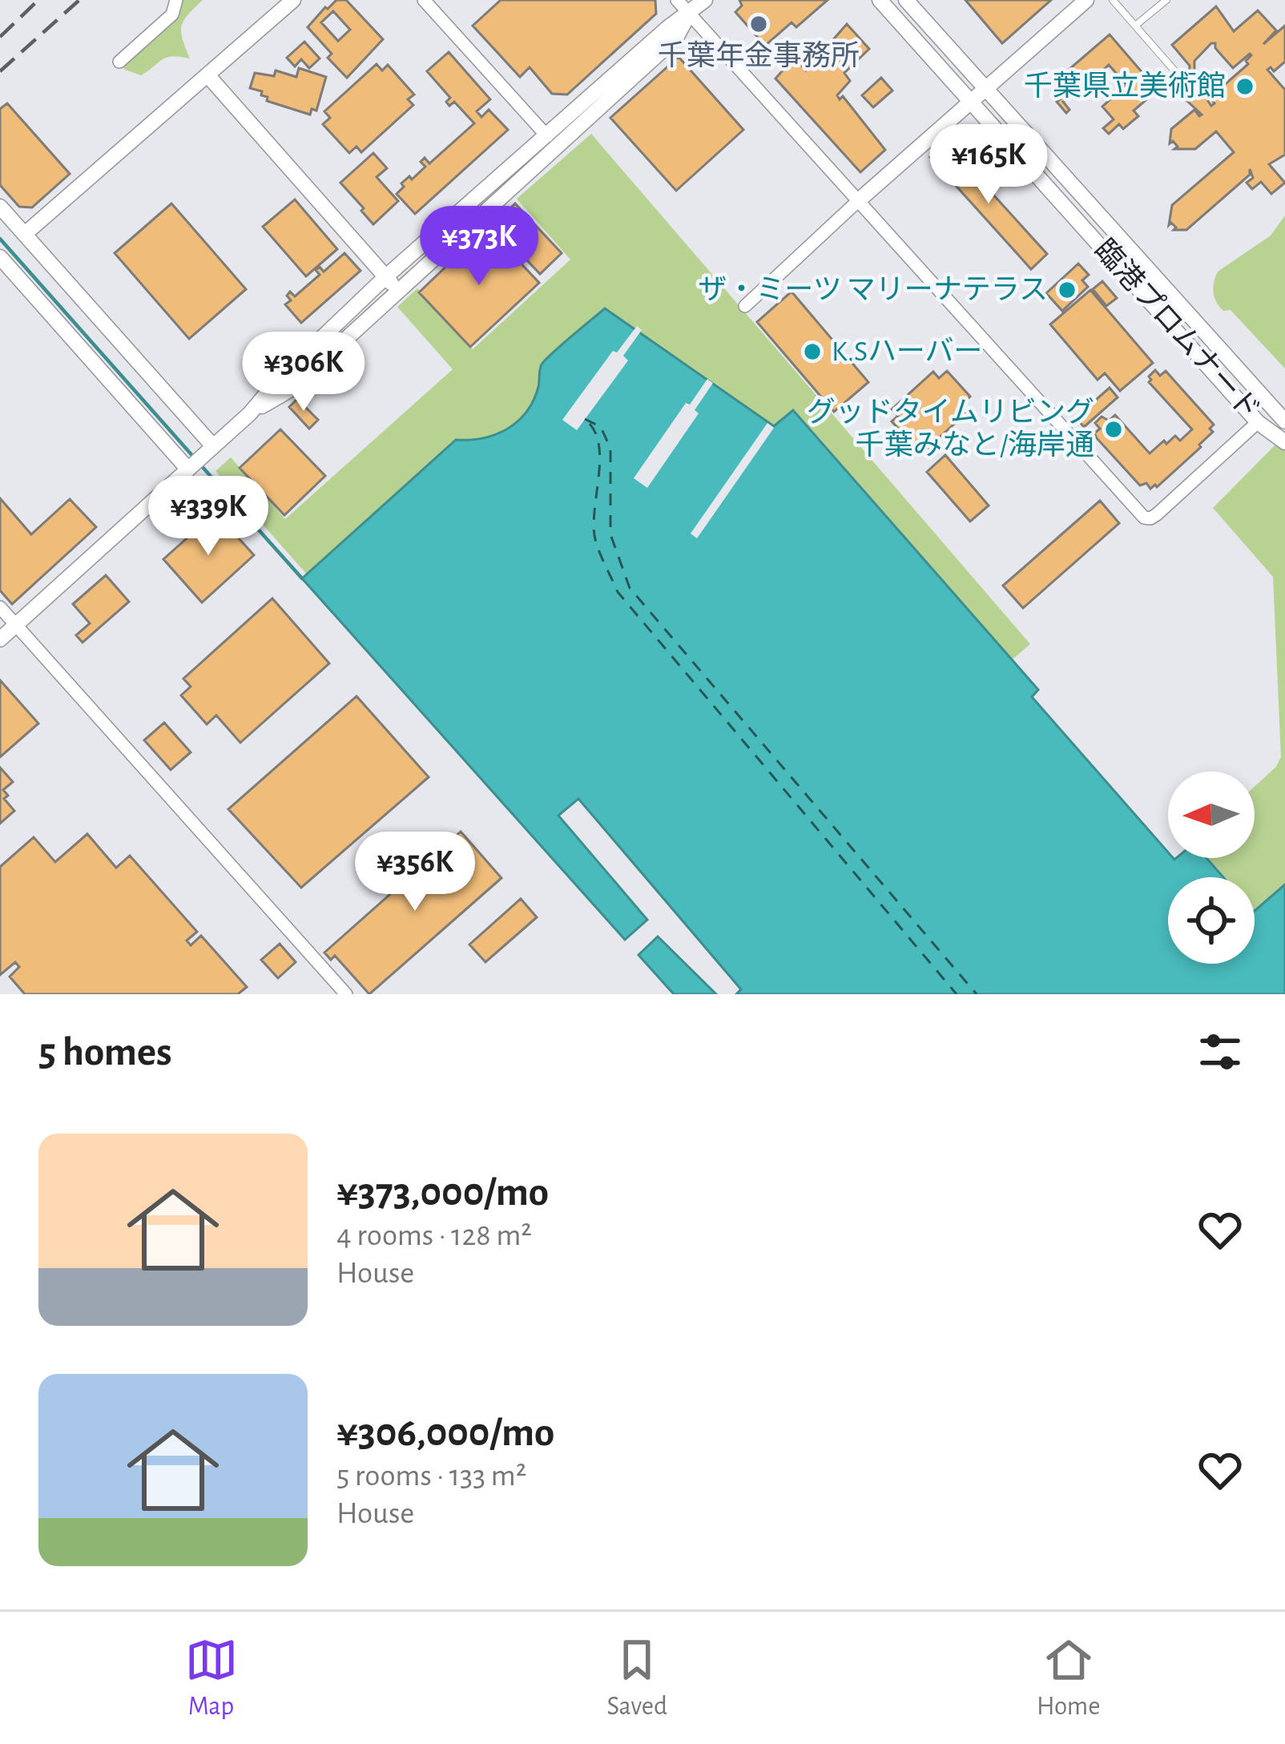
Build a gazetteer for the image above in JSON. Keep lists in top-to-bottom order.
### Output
{
  "streets": {
    "street": ["臨港プロムナード"]
  },
  "places": [
    "千葉年金事務所",
    "千葉県立美術館",
    "ザ・ミーツ マリーナテラス",
    "K.Sハーバー",
    "グッドタイムリビング 千葉みなと/海岸通"
  ],
  "north": "left",
  "page": {
    "price": [
      "¥165K",
      "¥373K",
      "¥306K",
      "¥339K",
      "¥356K"
    ],
    "heading": "5 homes",
    "list": [
      {
        "name": "¥373,000/mo",
        "note": "4 rooms · 128 m² · House"
      },
      {
        "name": "¥306,000/mo",
        "note": "5 rooms · 133 m² · House"
      }
    ],
    "tabs": ["Map", "Saved", "Home"]
  }
}
